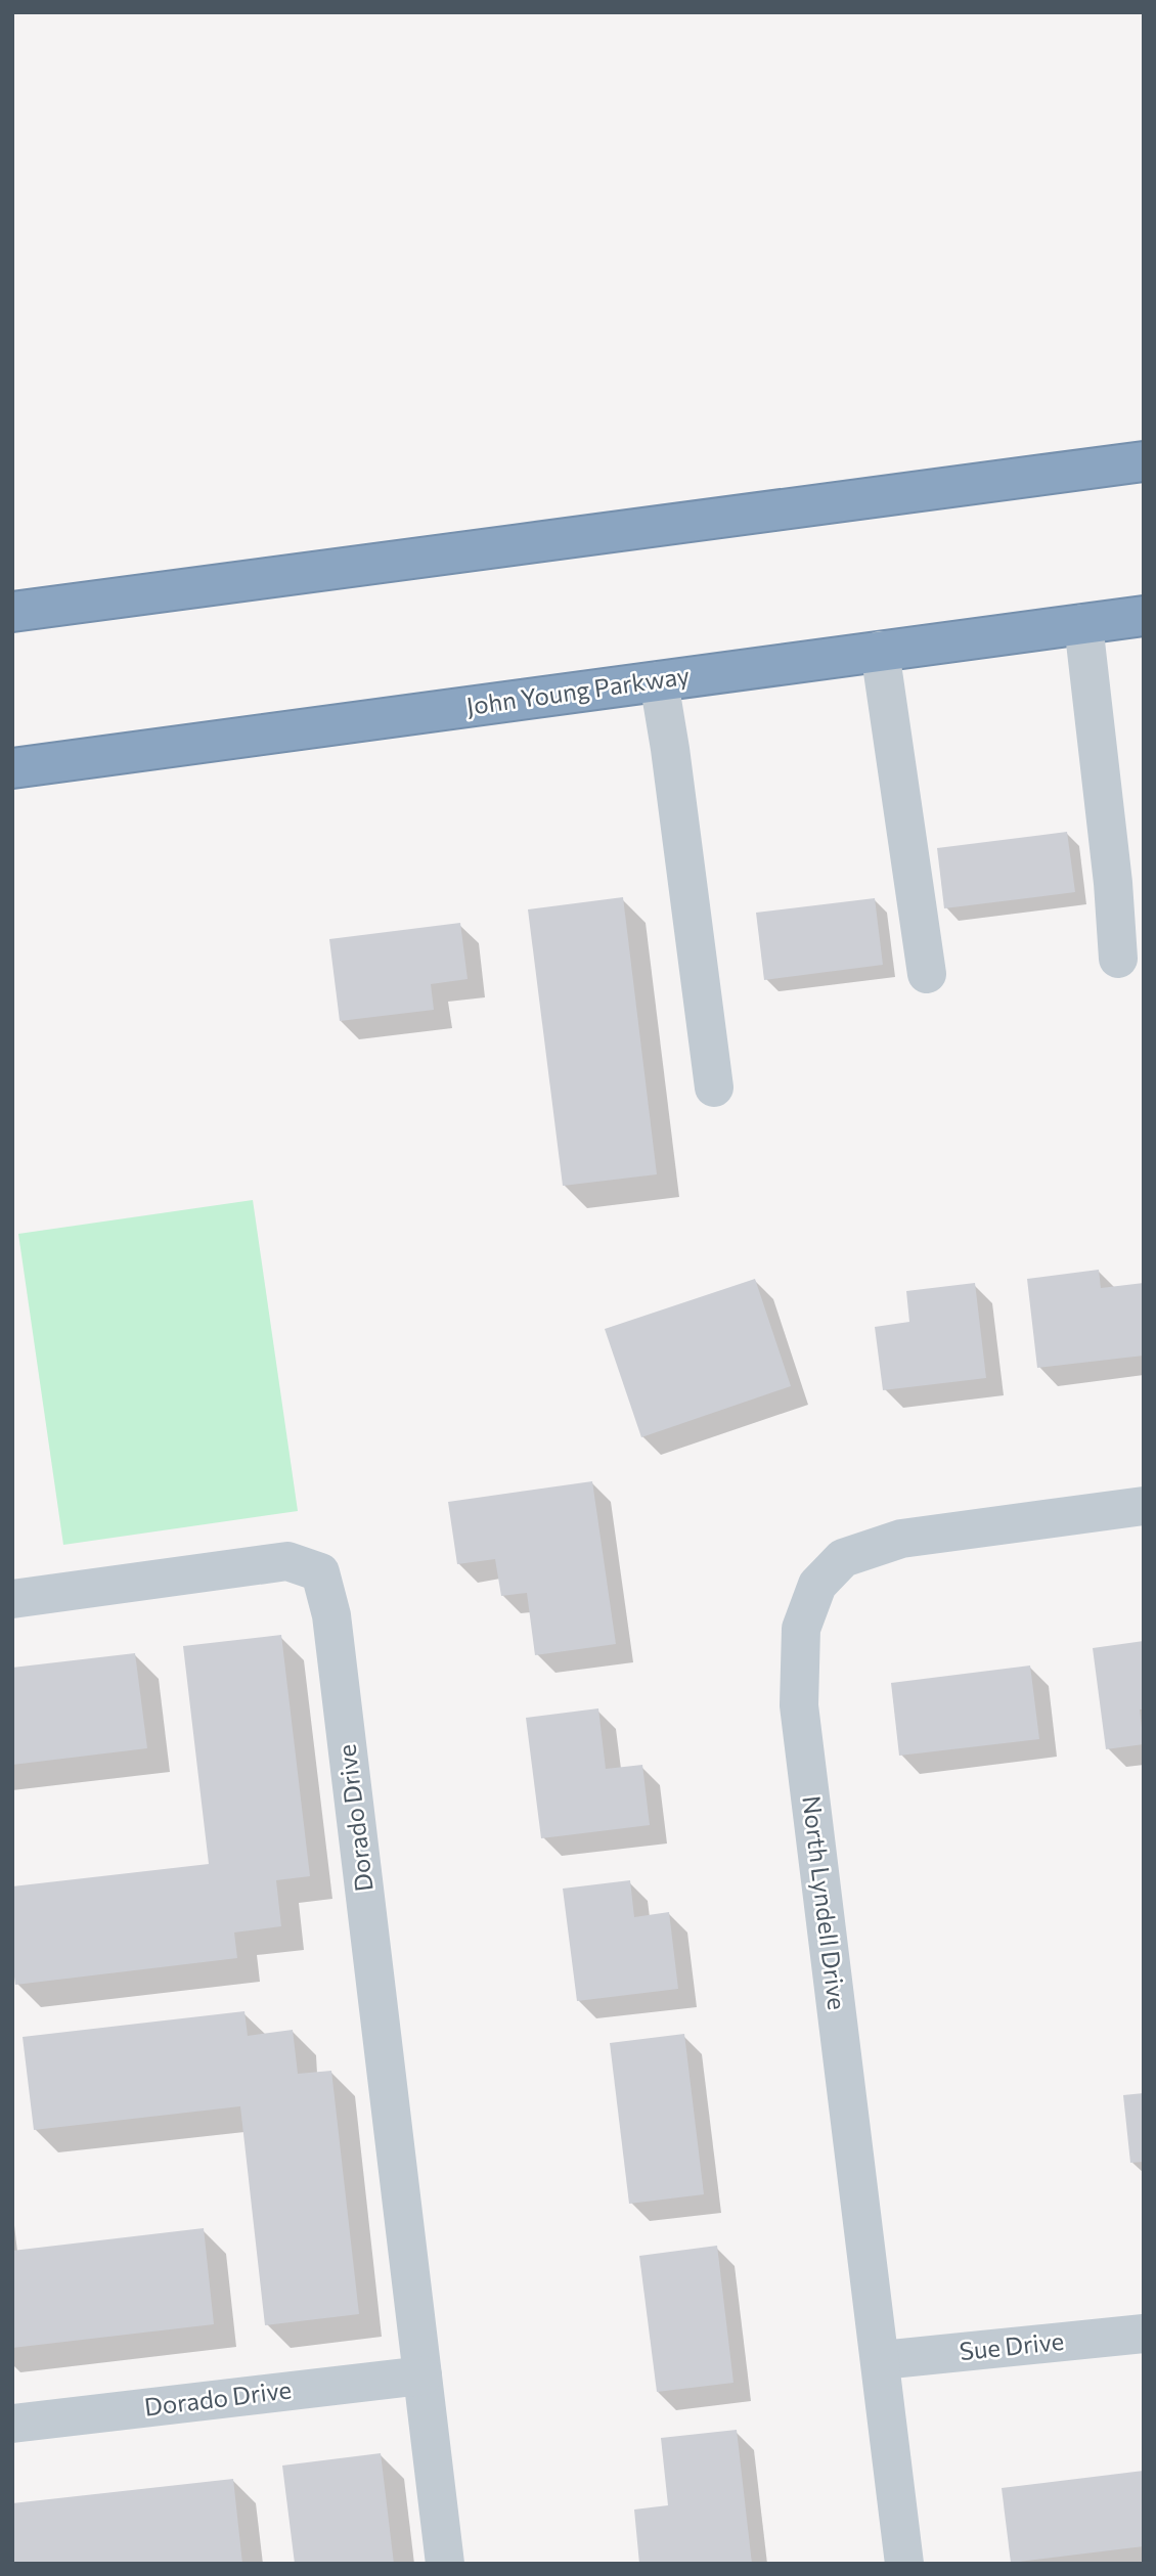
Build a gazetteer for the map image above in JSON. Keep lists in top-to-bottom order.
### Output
{
  "streets": {
    "highway": ["John Young Parkway"],
    "street": ["Dorado Drive", "North Lyndell Drive", "Sue Drive"]
  },
  "crossings": [
    ["North Lyndell Drive", "Sue Drive"]
  ]
}
